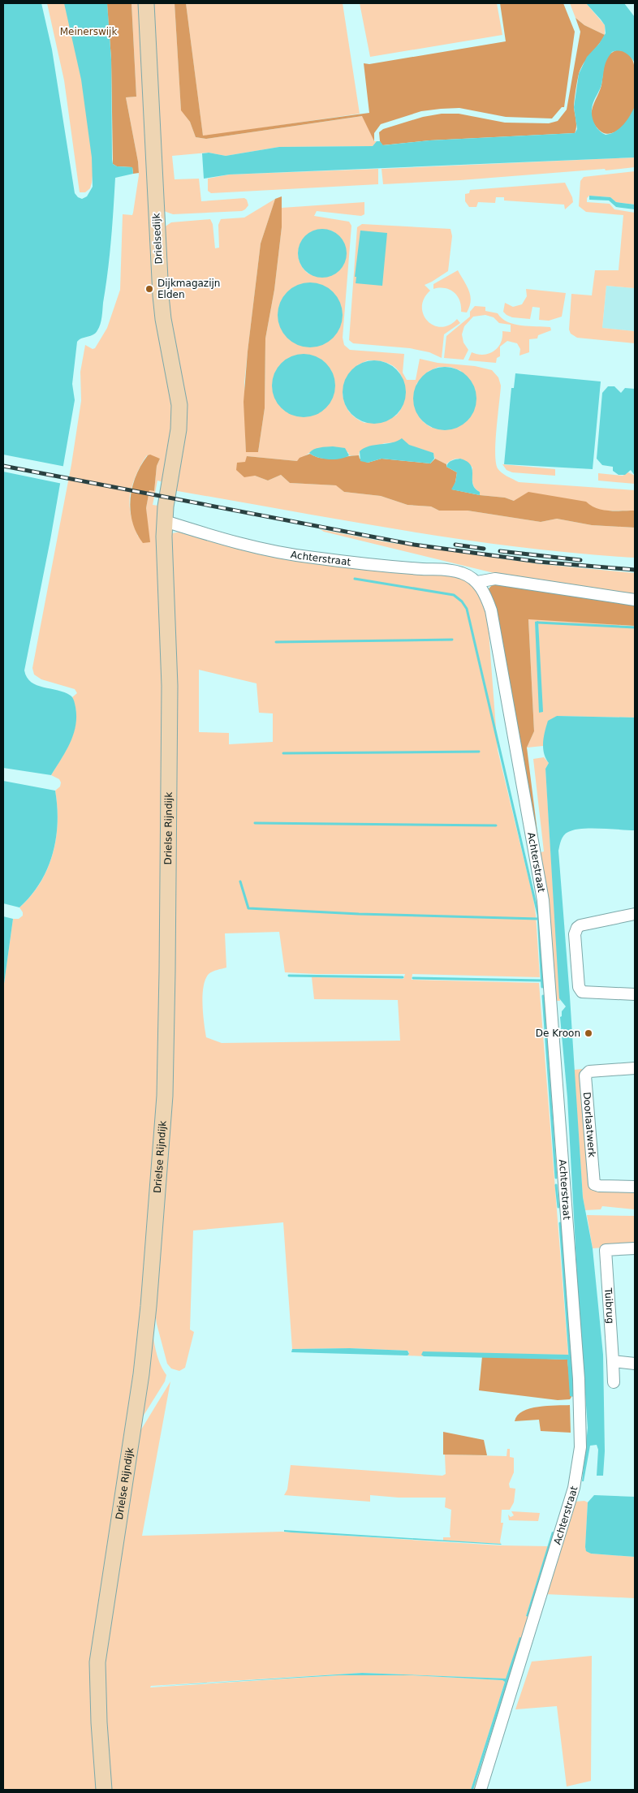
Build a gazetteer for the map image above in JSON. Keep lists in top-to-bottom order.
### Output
{
  "streets": {
    "street": [
      "Drielsedijk",
      "Achterstraat",
      "Drielse Rijndijk",
      "Doorlaatwerk",
      "Tuibrug"
    ]
  },
  "crossings": [
    ["Drielsedijk", "Achterstraat"],
    ["Drielsedijk", "Drielse Rijndijk"],
    ["Achterstraat", "Drielse Rijndijk"]
  ],
  "parks": ["Meinerswijk"],
  "places": ["Dijkmagazijn Elden", "De Kroon"]
}
